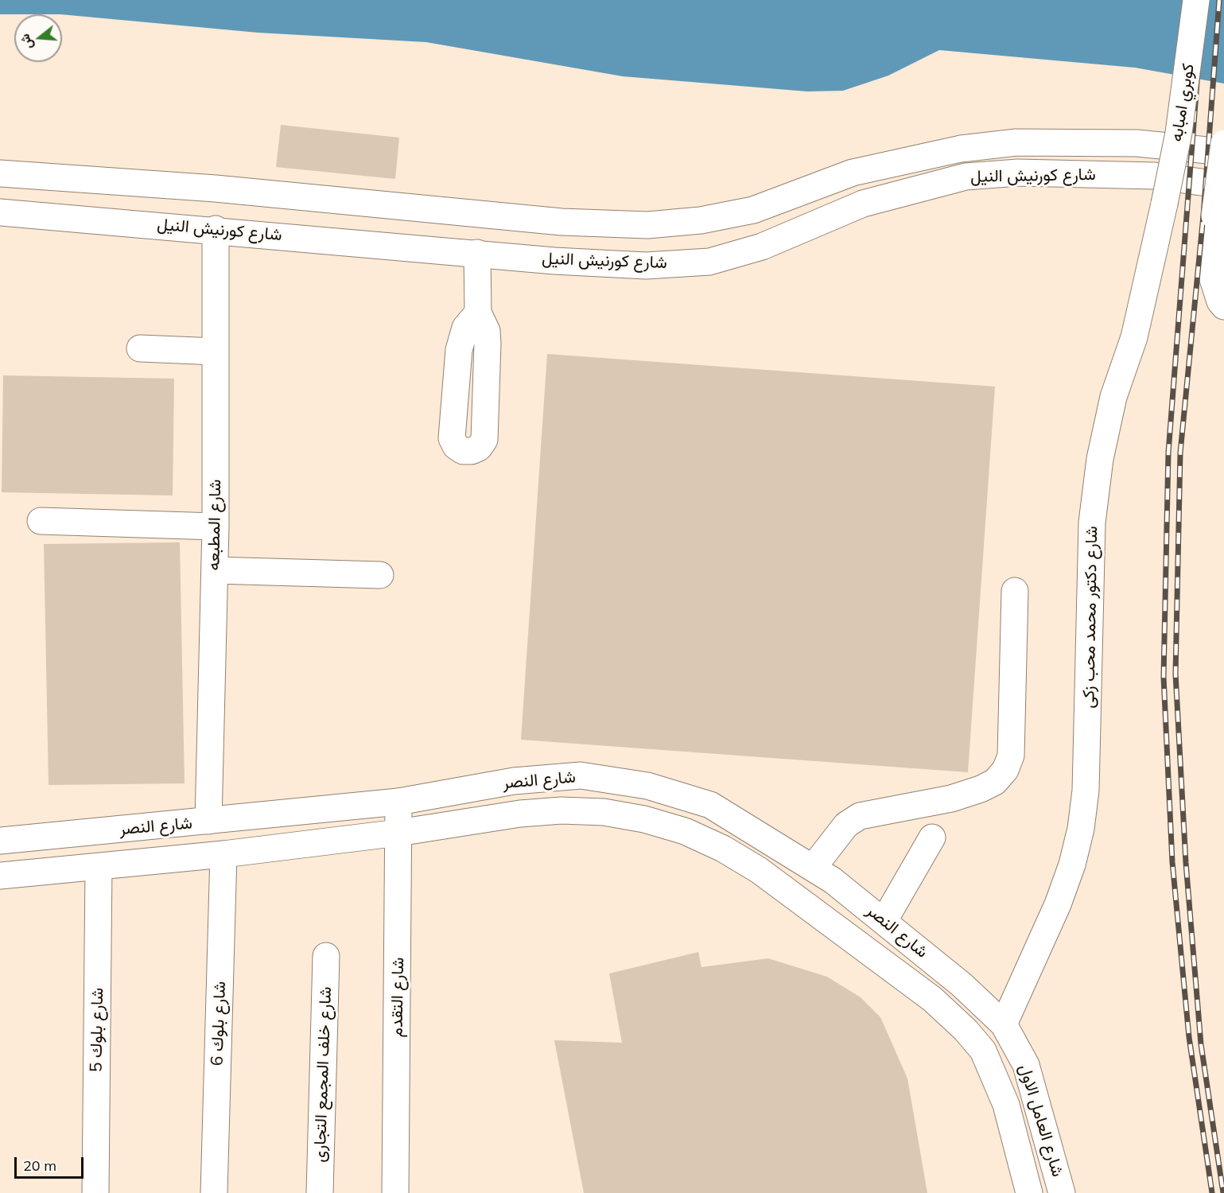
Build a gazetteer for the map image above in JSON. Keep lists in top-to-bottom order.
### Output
{
  "streets": {
    "main road": [
      "كوبري امبابه",
      "شارع كورنيش النيل",
      "شارع المطبعه",
      "شارع دكتور محمد محب زكى",
      "شارع النصر",
      "شارع التقدم",
      "شارع بلوك 6",
      "شارع بلوك 5",
      "شارع خلف المجمع التجارى",
      "شارع العامل الاول"
    ]
  },
  "crossings": [
    ["كوبري امبابه", "شارع دكتور محمد محب زكى"],
    ["شارع كورنيش النيل", "شارع المطبعه"],
    ["شارع المطبعه", "شارع النصر"],
    ["شارع دكتور محمد محب زكى", "شارع النصر"],
    ["شارع دكتور محمد محب زكى", "شارع العامل الاول"],
    ["شارع النصر", "شارع التقدم"],
    ["شارع النصر", "شارع بلوك 6"],
    ["شارع النصر", "شارع بلوك 5"],
    ["شارع النصر", "شارع العامل الاول"]
  ],
  "scale_bar": "20 m",
  "north": "left"
}
